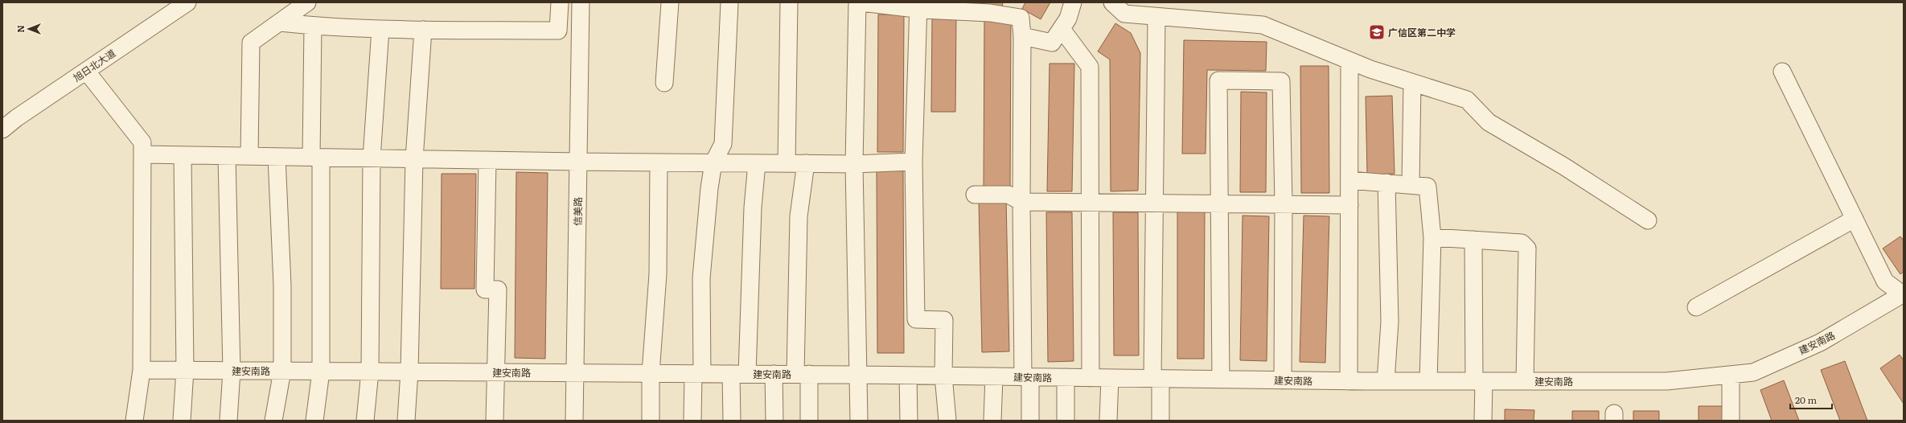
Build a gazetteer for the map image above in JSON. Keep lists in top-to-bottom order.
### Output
{
  "streets": {
    "street": ["旭日北大道", "信美路", "建安南路"]
  },
  "crossings": [
    ["信美路", "建安南路"]
  ],
  "places": {
    "school or university": ["广信区第二中学"]
  },
  "scale_bar": "20 m",
  "north": "left"
}
